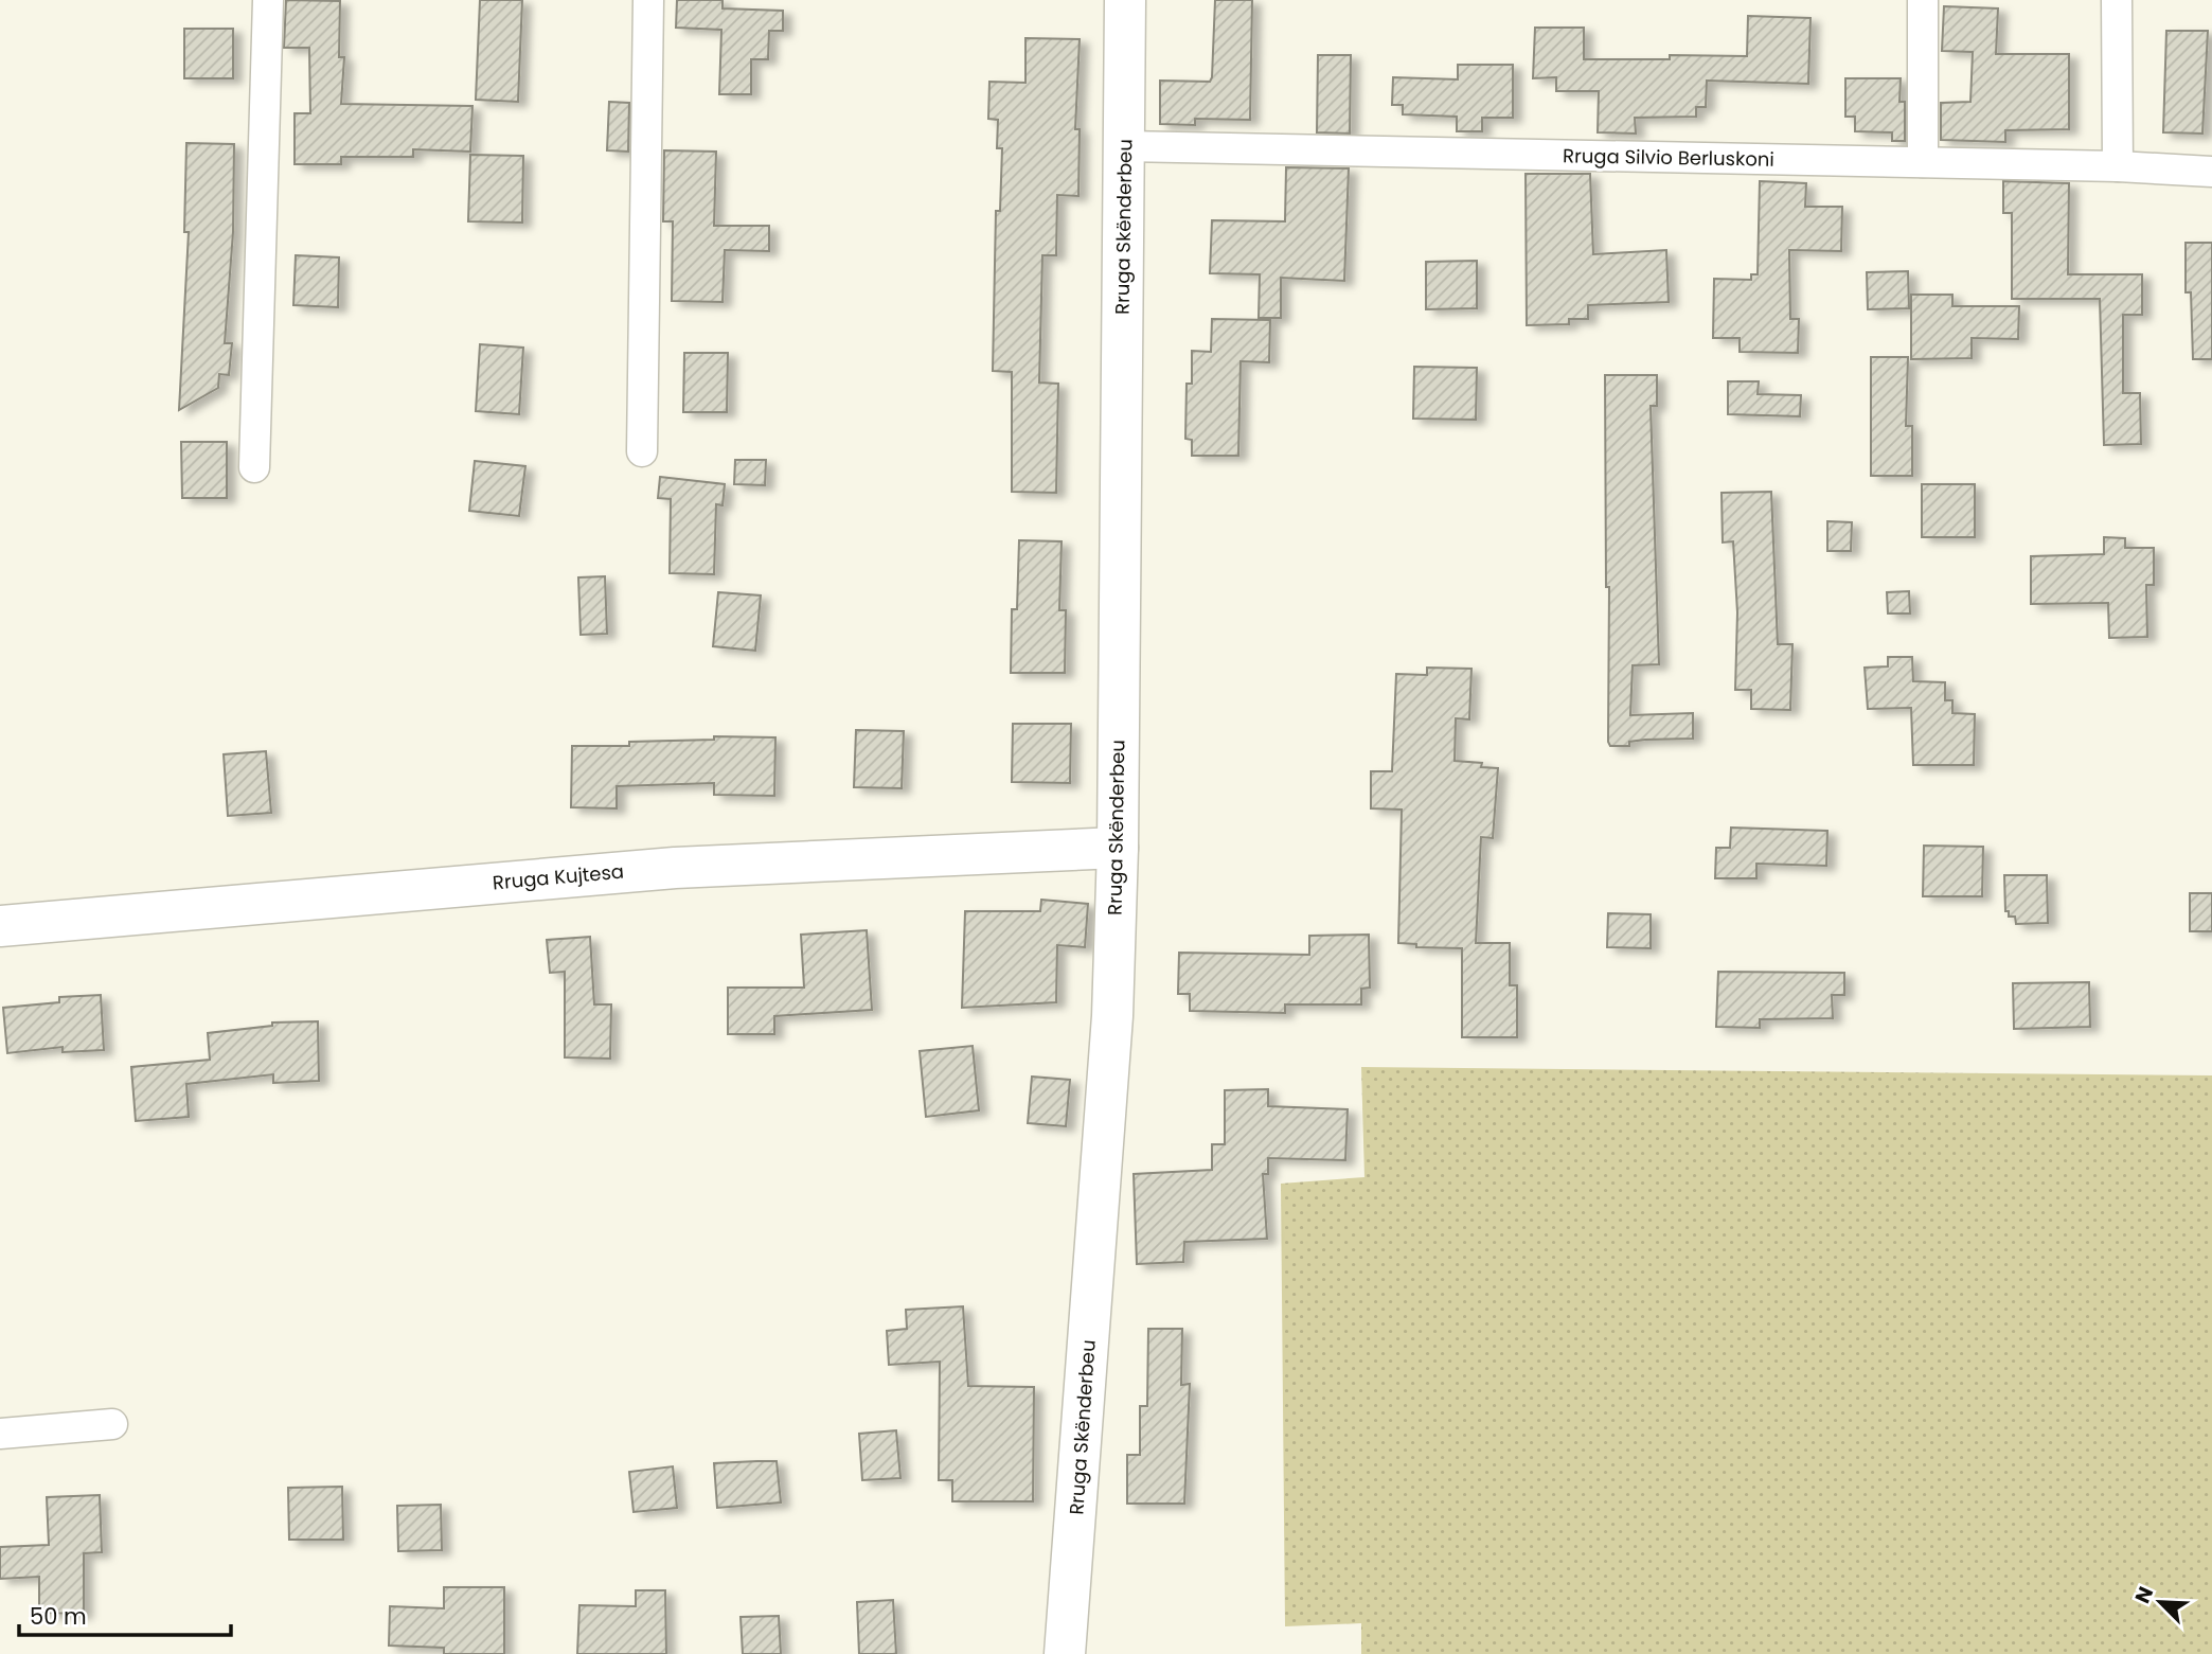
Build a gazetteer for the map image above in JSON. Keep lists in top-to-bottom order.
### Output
{
  "streets": {
    "main road": ["Rruga Skënderbeu", "Rruga Kujtesa"],
    "street": ["Rruga Silvio Berluskoni"]
  },
  "crossings": [
    ["Rruga Silvio Berluskoni", "Rruga Skënderbeu"],
    ["Rruga Skënderbeu", "Rruga Kujtesa"]
  ],
  "scale_bar": "50 m",
  "north": "top left"
}
